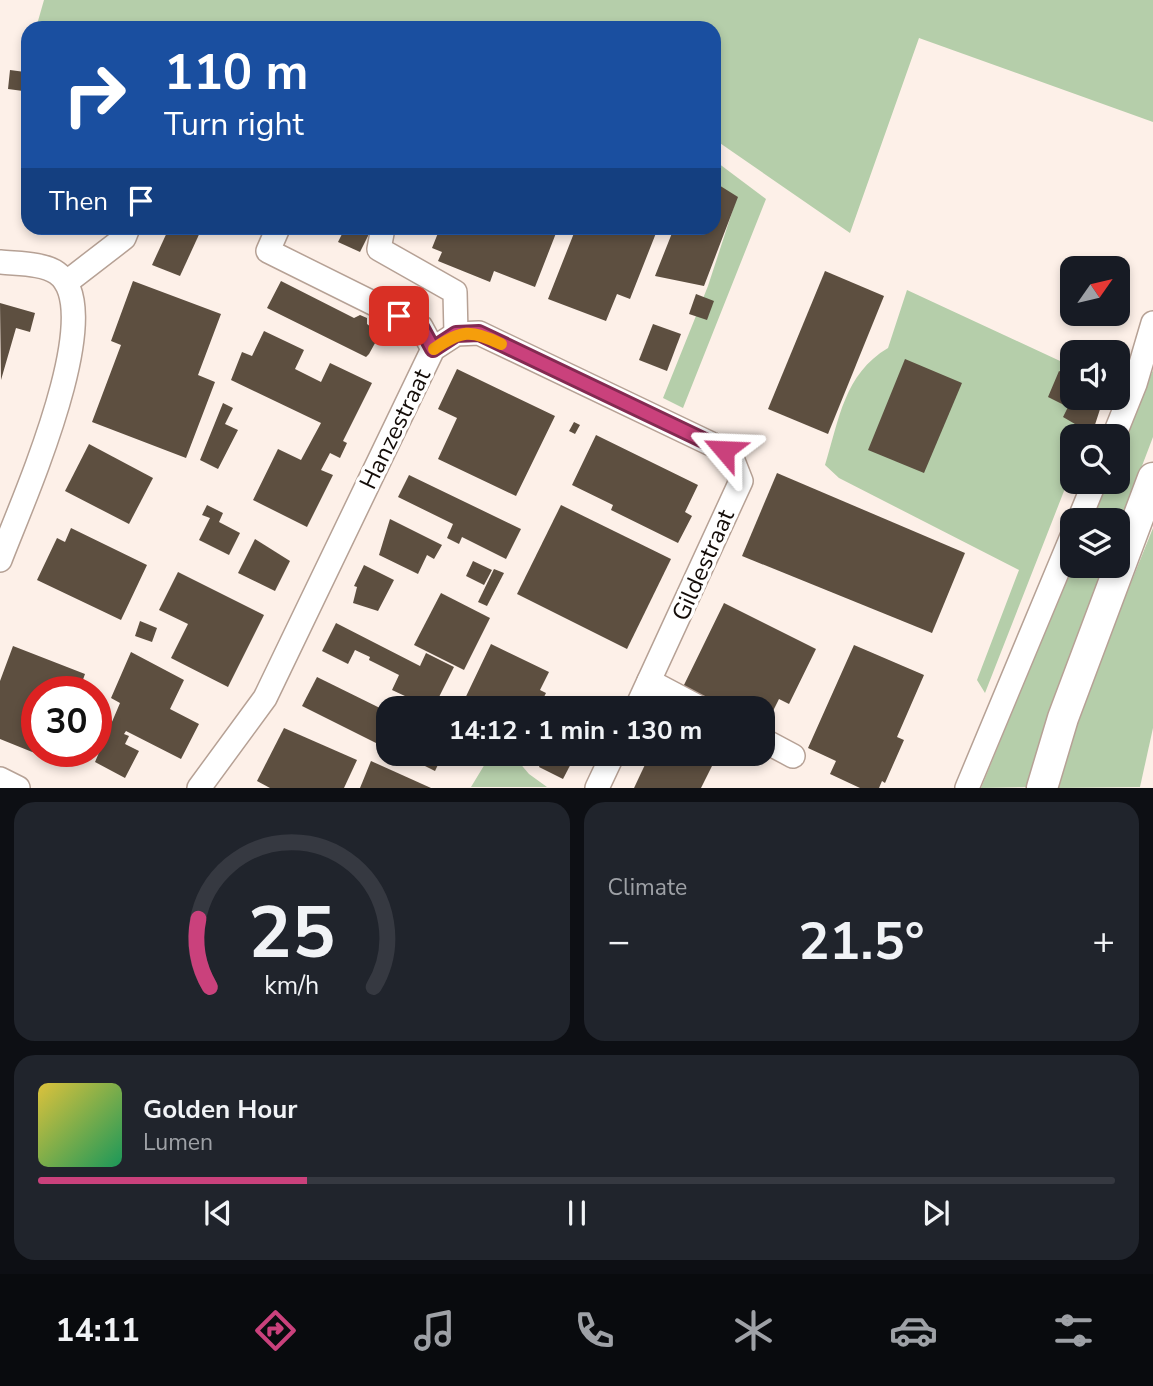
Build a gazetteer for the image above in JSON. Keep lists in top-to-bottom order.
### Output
{
  "streets": {
    "street": ["Hanzestraat", "Gildestraat"]
  },
  "crossings": [
    ["Hanzestraat", "Gildestraat"]
  ],
  "north": "top right",
  "page": {
    "turn": ["110 m", "Turn right"],
    "then": "Then",
    "limit": "30",
    "trip": "14:12 · 1 min · 130 m",
    "tile": "Climate",
    "heat": ["−", "21.5°", "+"],
    "song": ["Golden Hour", "Lumen"],
    "tabs": "14:11",
    "gauge": ["25", "km/h"]
  }
}
